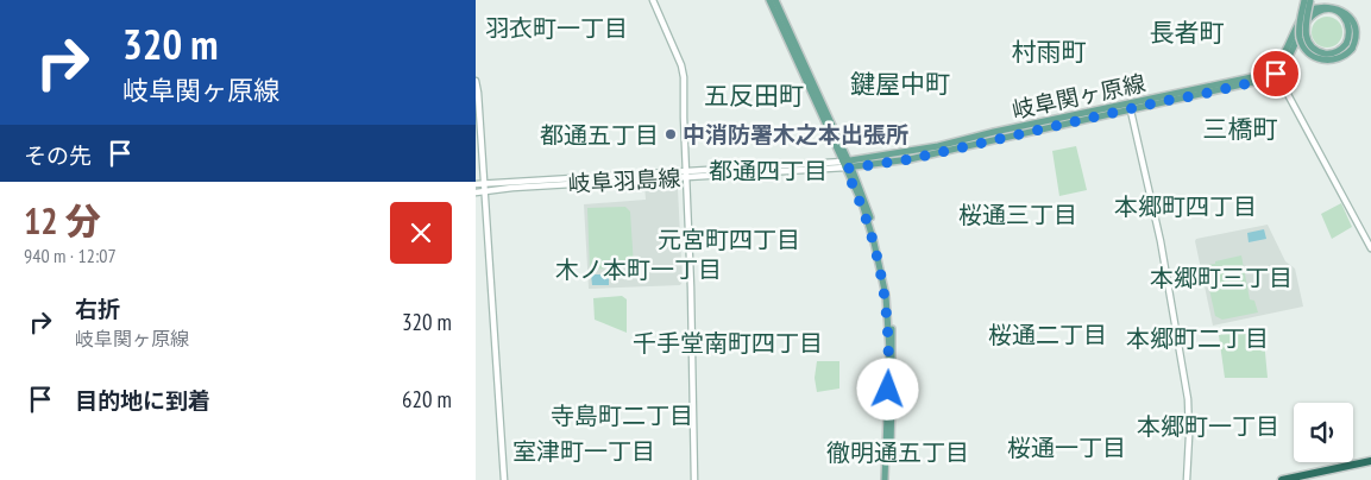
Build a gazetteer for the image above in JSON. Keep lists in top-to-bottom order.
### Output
{
  "streets": {
    "main road": ["岐阜関ヶ原線"],
    "street": ["岐阜羽島線"]
  },
  "crossings": [
    ["岐阜関ヶ原線", "岐阜羽島線"]
  ],
  "districts": [
    "羽衣町一丁目",
    "長者町",
    "村雨町",
    "鍵屋中町",
    "五反田町",
    "三橋町",
    "都通五丁目",
    "都通四丁目",
    "本郷町四丁目",
    "桜通三丁目",
    "元宮町四丁目",
    "木ノ本町一丁目",
    "本郷町三丁目",
    "桜通二丁目",
    "本郷町二丁目",
    "千手堂南町四丁目",
    "寺島町二丁目",
    "本郷町一丁目",
    "桜通一丁目",
    "室津町一丁目",
    "徹明通五丁目"
  ],
  "places": ["中消防署木之本出張所"],
  "page": {
    "turn": ["320 m", "岐阜関ヶ原線"],
    "then": "その先",
    "heading": ["12 分", "940 m · 12:07"],
    "list": [
      {
        "name": "右折",
        "note": "岐阜関ヶ原線",
        "value": "320 m"
      },
      {
        "name": "目的地に到着",
        "value": "620 m"
      }
    ]
  }
}
